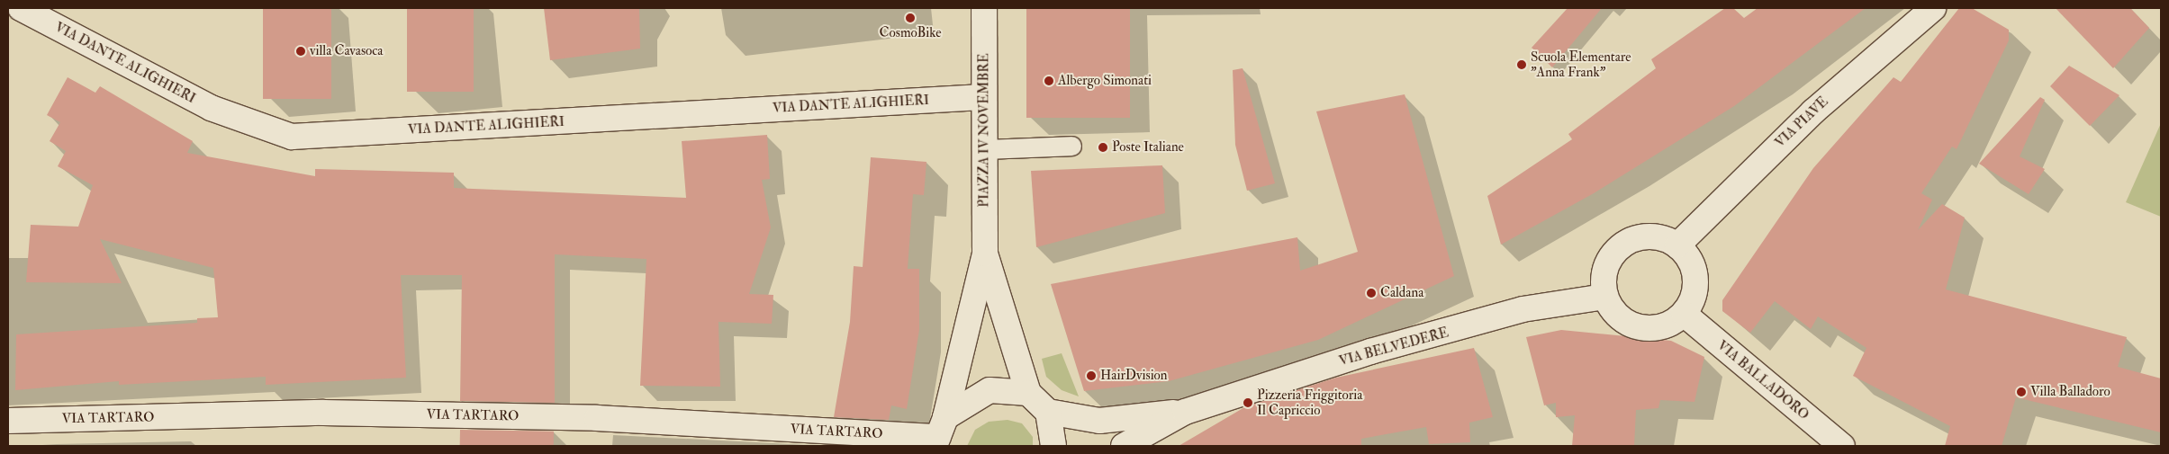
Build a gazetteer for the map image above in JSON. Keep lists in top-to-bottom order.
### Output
{
  "streets": {
    "street": [
      "VIA DANTE ALIGHIERI",
      "VIA PIAVE",
      "PIAZZA IV NOVEMBRE",
      "VIA BELVEDERE",
      "VIA BALLADORO",
      "VIA TARTARO"
    ]
  },
  "crossings": [
    ["VIA DANTE ALIGHIERI", "PIAZZA IV NOVEMBRE"],
    ["VIA PIAVE", "VIA BELVEDERE"],
    ["VIA PIAVE", "VIA BALLADORO"],
    ["PIAZZA IV NOVEMBRE", "VIA BELVEDERE"],
    ["PIAZZA IV NOVEMBRE", "VIA TARTARO"],
    ["VIA BELVEDERE", "VIA BALLADORO"]
  ],
  "places": [
    "CosmoBike",
    "villa Cavasoca",
    "Scuola Elementare \"Anna Frank\"",
    "Albergo Simonati",
    "Poste Italiane",
    "Caldana",
    "HairDvision",
    "Villa Balladoro",
    "Pizzeria Friggitoria Il Capriccio"
  ]
}
